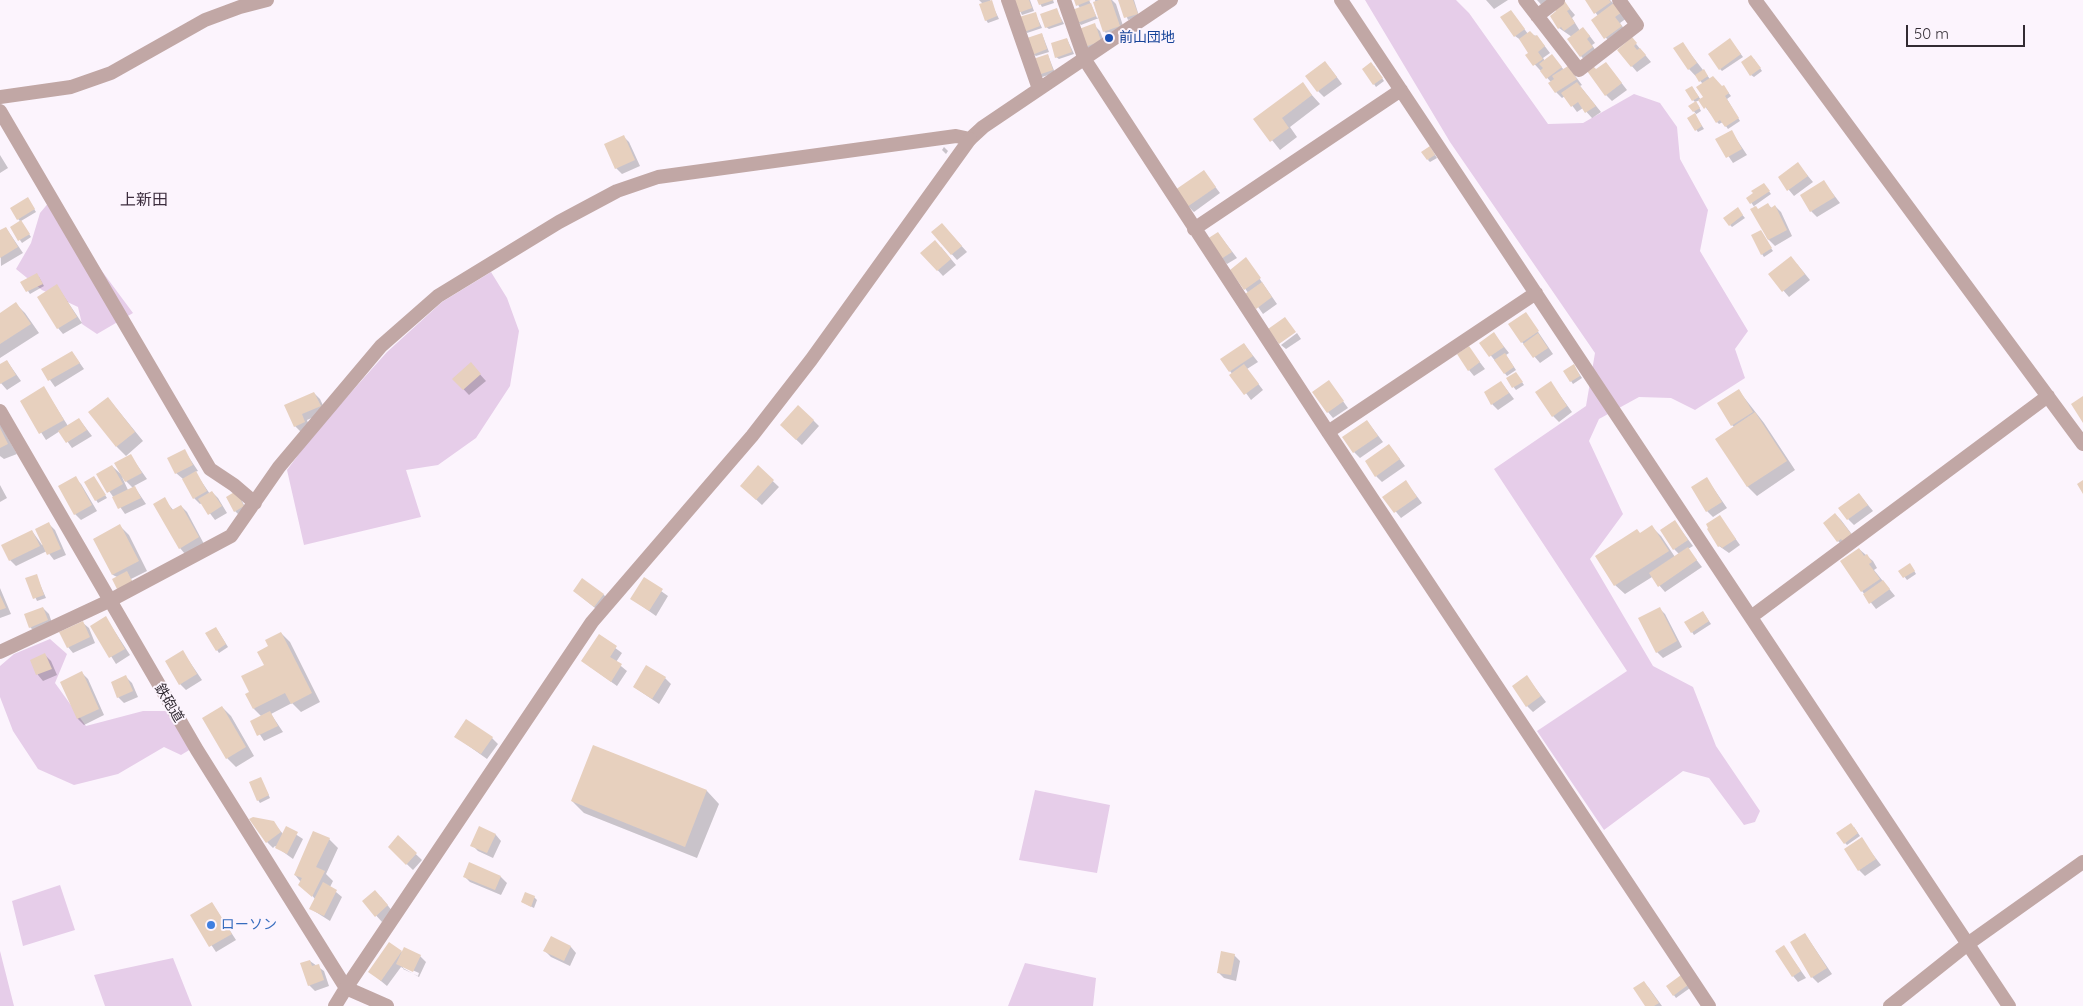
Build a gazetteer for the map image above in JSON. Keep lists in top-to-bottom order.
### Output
{
  "streets": {
    "street": ["鉄砲道"]
  },
  "districts": ["上新田"],
  "places": ["前山団地", "ローソン"],
  "scale_bar": "50 m"
}
